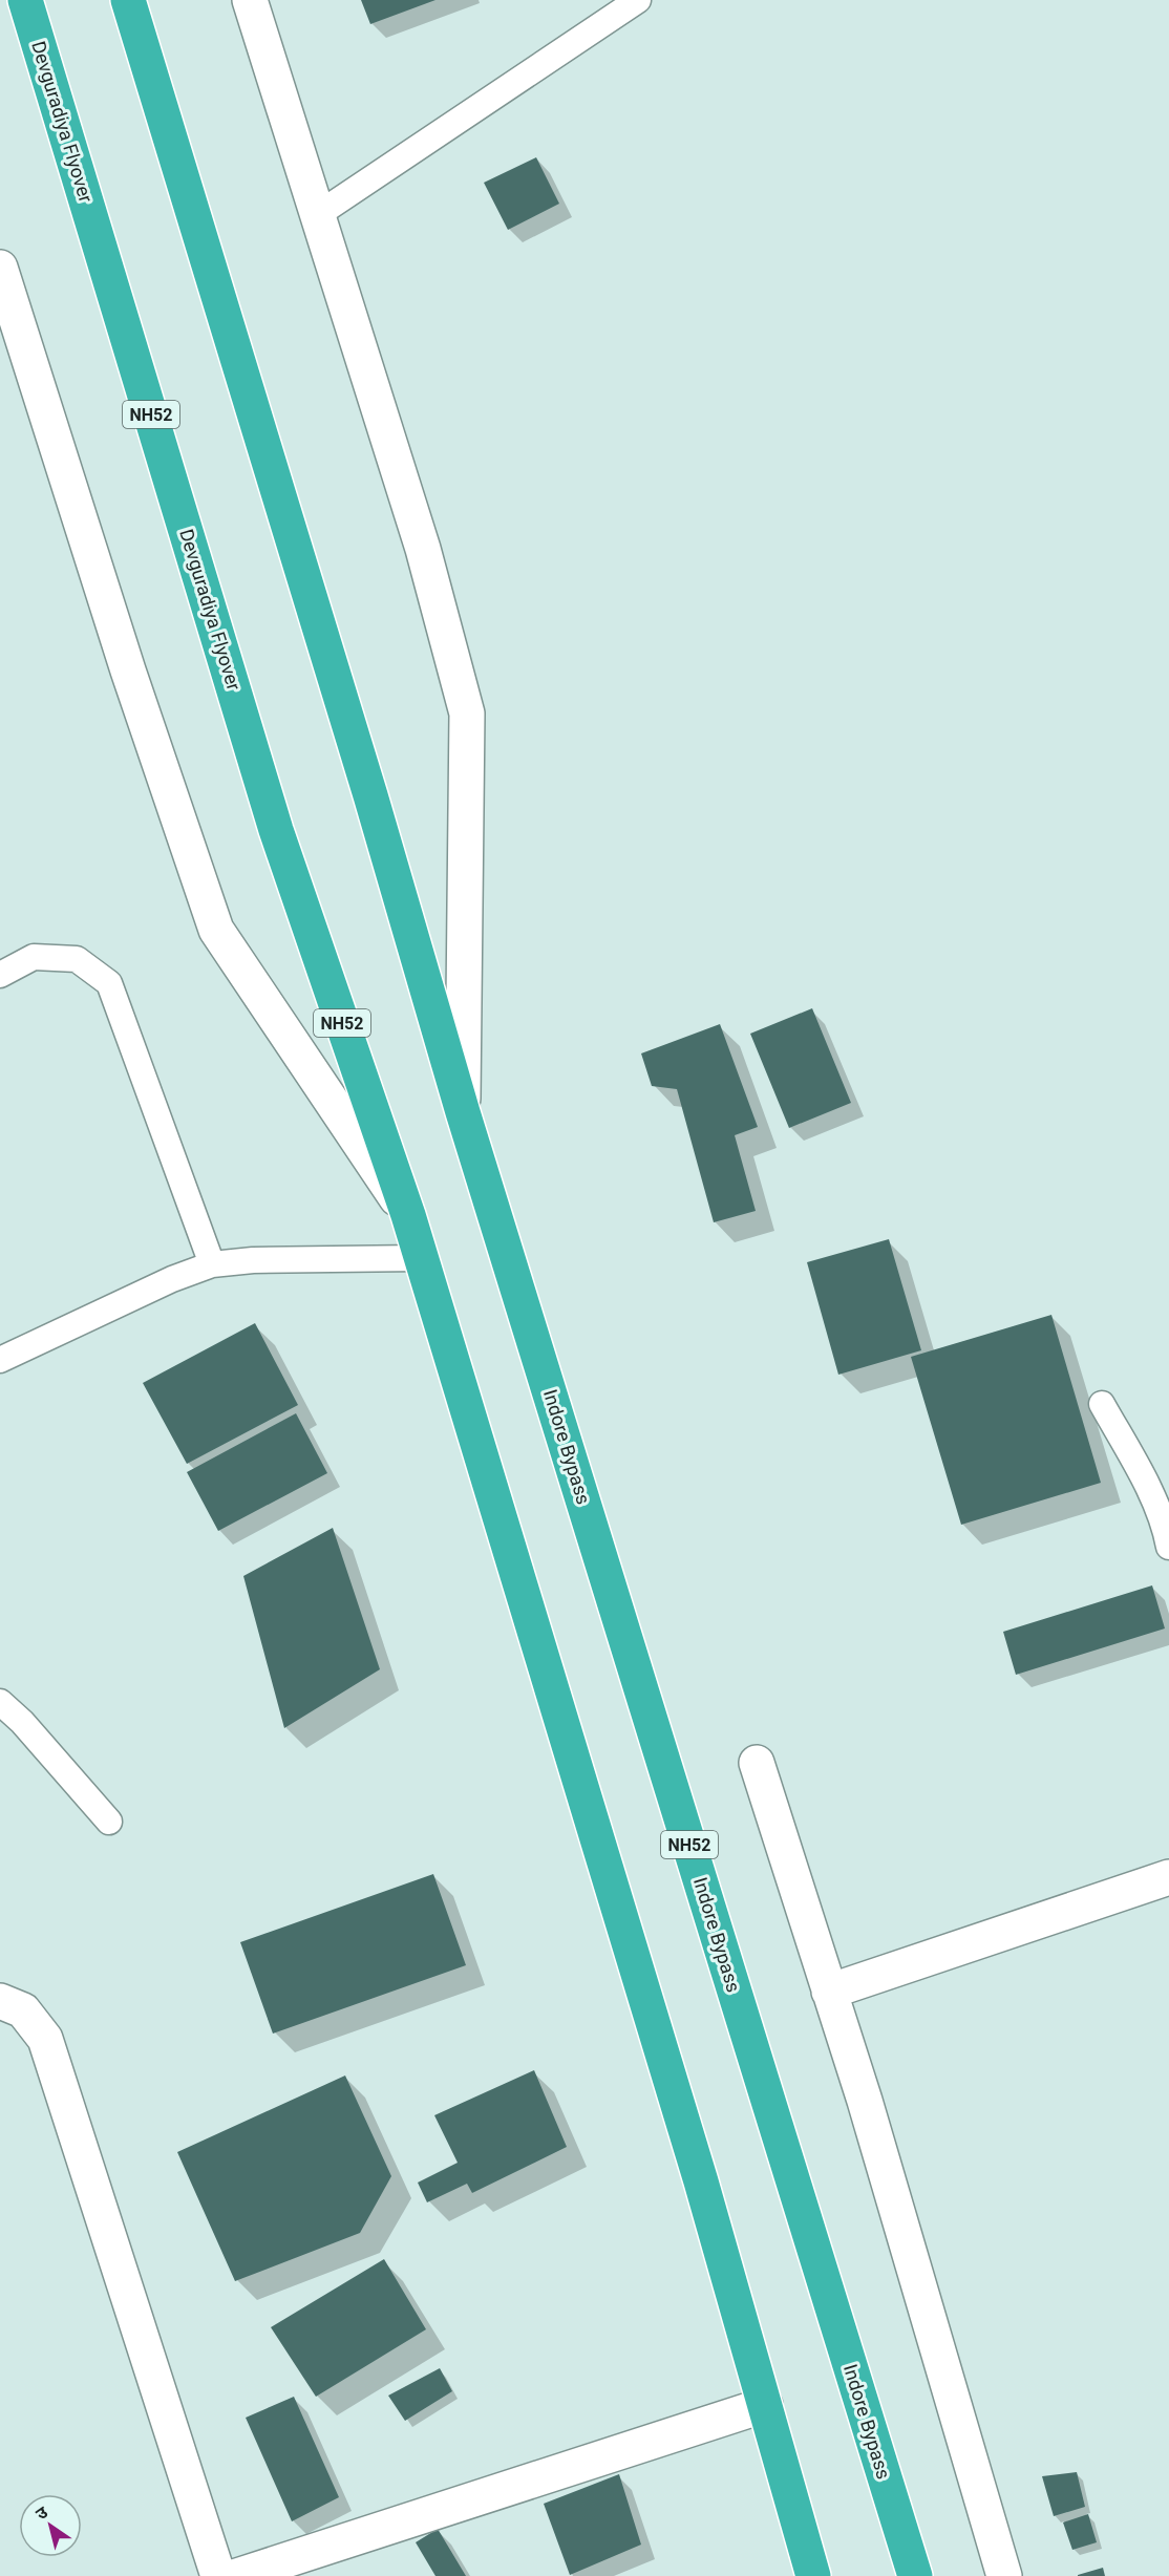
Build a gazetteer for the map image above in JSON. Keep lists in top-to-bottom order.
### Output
{
  "streets": {
    "highway": ["Devguradiya Flyover", "NH52", "Indore Bypass"]
  },
  "crossings": [
    ["Devguradiya Flyover", "NH52"],
    ["NH52", "Indore Bypass"]
  ],
  "north": "top left"
}
